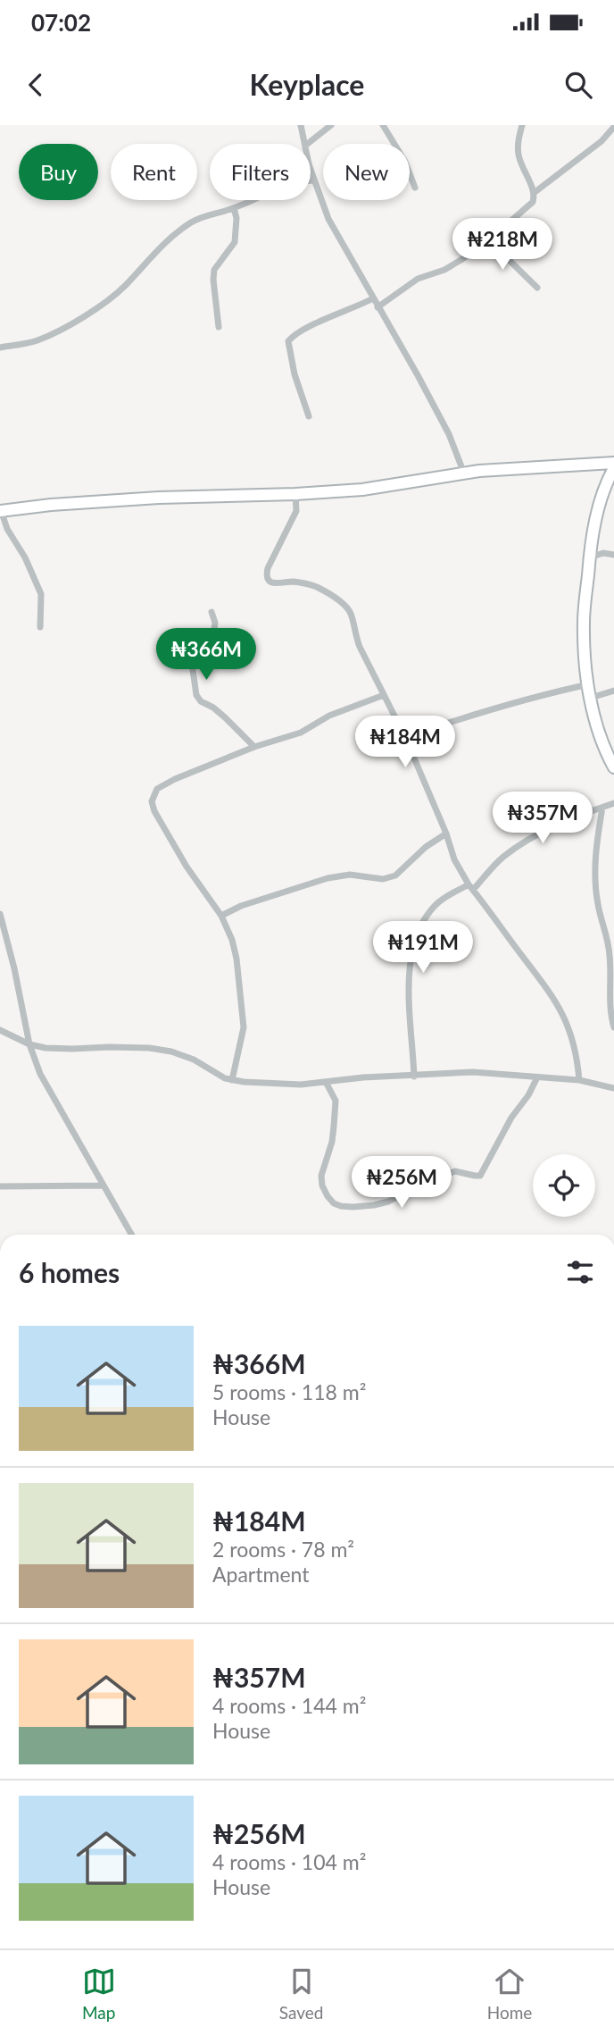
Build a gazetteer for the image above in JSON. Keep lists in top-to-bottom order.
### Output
{
  "page": {
    "status": "07:02",
    "header": "Keyplace",
    "chip": [
      "Buy",
      "Rent",
      "Filters",
      "New"
    ],
    "price": [
      "₦218M",
      "₦366M",
      "₦184M",
      "₦357M",
      "₦191M",
      "₦256M"
    ],
    "heading": "6 homes",
    "list": [
      {
        "name": "₦366M",
        "note": "5 rooms · 118 m² · House"
      },
      {
        "name": "₦184M",
        "note": "2 rooms · 78 m² · Apartment"
      },
      {
        "name": "₦357M",
        "note": "4 rooms · 144 m² · House"
      },
      {
        "name": "₦256M",
        "note": "4 rooms · 104 m² · House"
      }
    ],
    "tabs": ["Map", "Saved", "Home"]
  }
}
